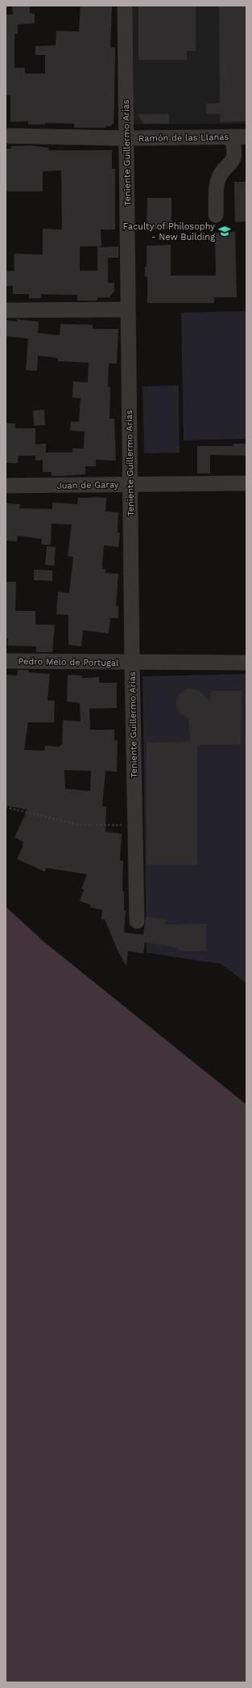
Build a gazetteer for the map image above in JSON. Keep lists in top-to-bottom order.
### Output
{
  "streets": {
    "street": [
      "Ramón de las Llanas",
      "Teniente Guillermo Arias",
      "Juan de Garay",
      "Pedro Melo de Portugal"
    ]
  },
  "crossings": [
    ["Ramón de las Llanas", "Teniente Guillermo Arias"],
    ["Teniente Guillermo Arias", "Juan de Garay"],
    ["Teniente Guillermo Arias", "Pedro Melo de Portugal"]
  ],
  "places": {
    "school or university": ["Faculty of Philosophy - New Building"]
  }
}
